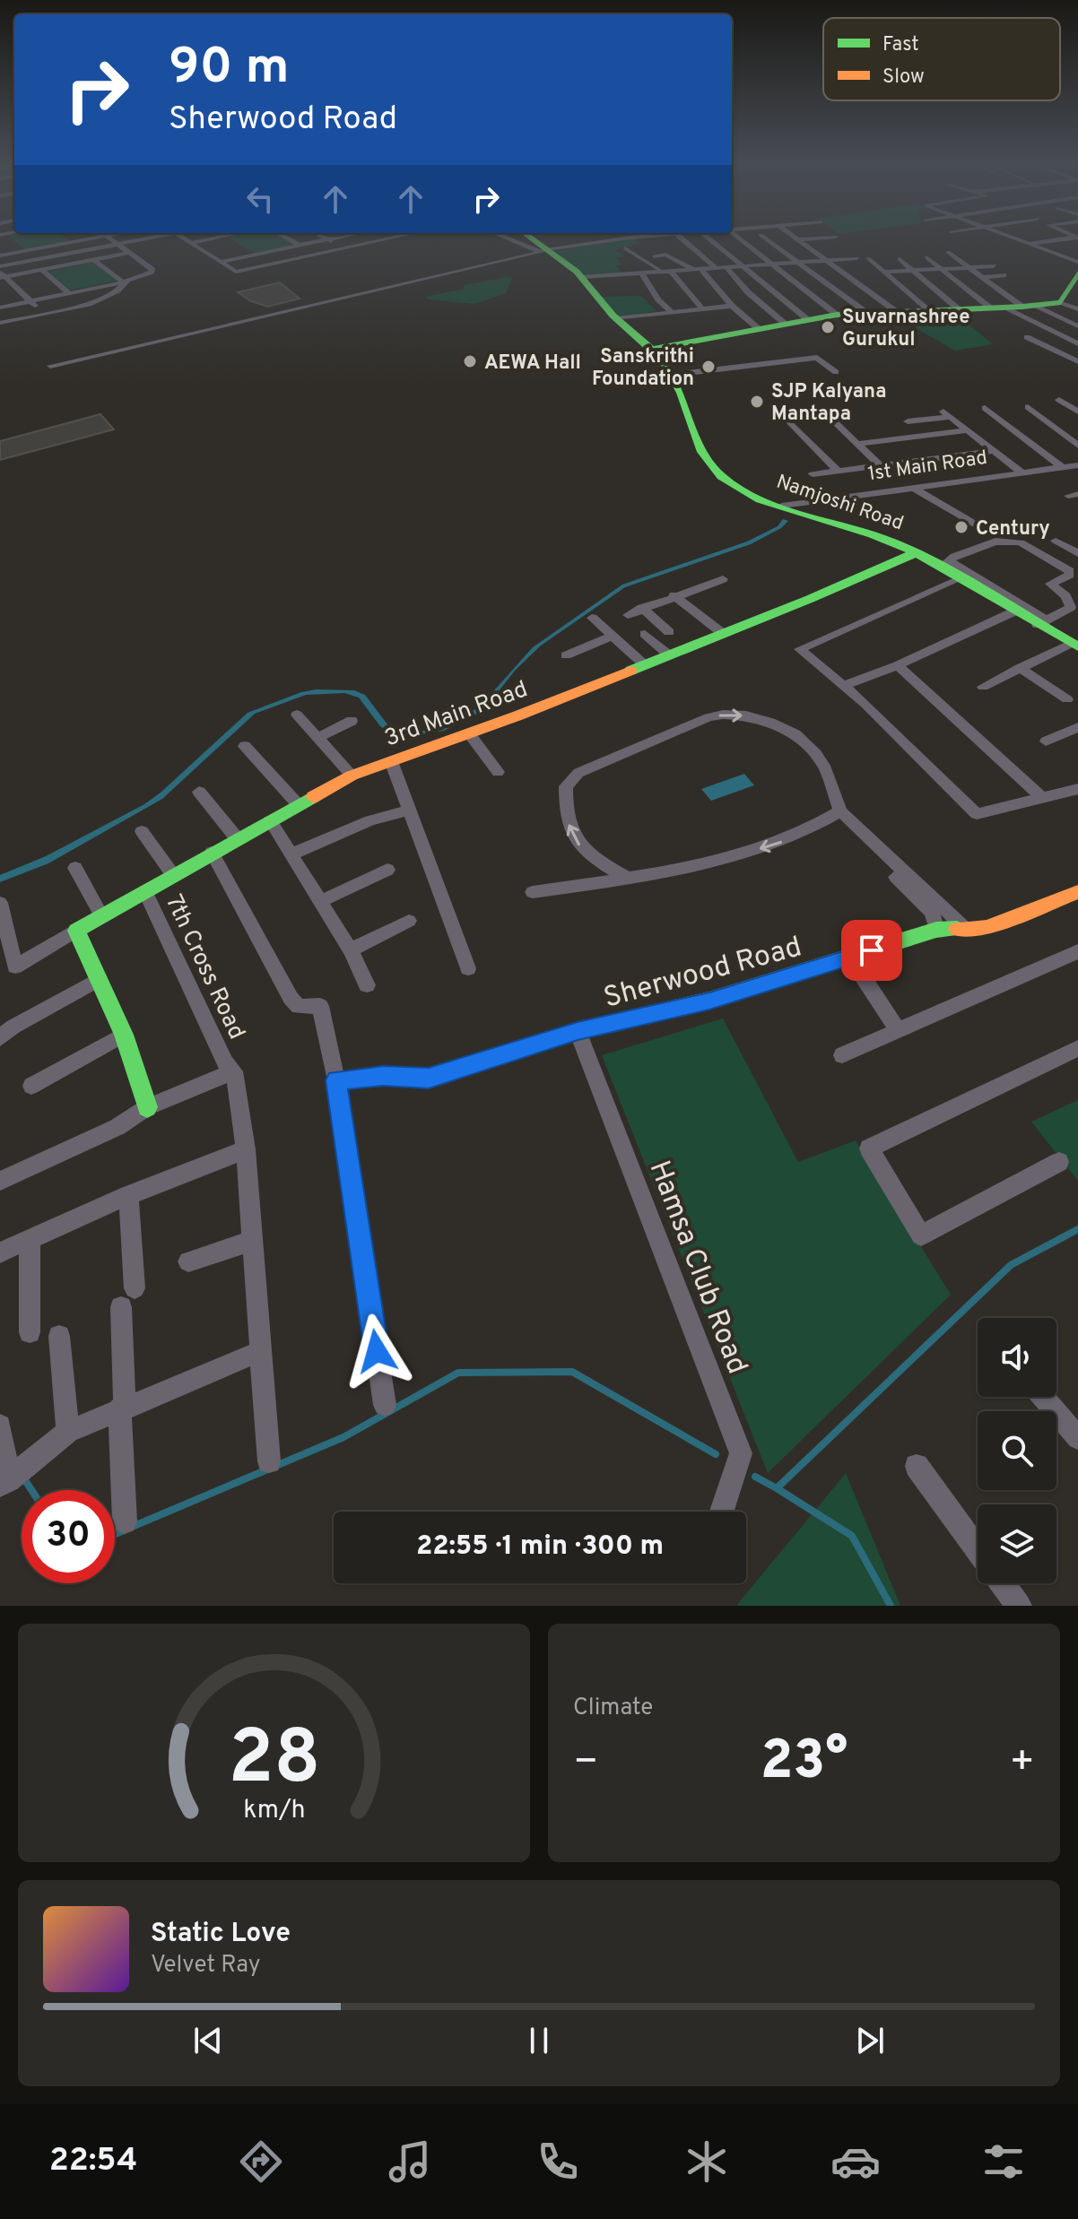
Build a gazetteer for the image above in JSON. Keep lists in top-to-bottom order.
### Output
{
  "streets": {
    "street": [
      "1st Main Road",
      "Namjoshi Road",
      "3rd Main Road",
      "7th Cross Road",
      "Sherwood Road",
      "Hamsa Club Road"
    ]
  },
  "crossings": [
    ["1st Main Road", "Namjoshi Road"],
    ["Namjoshi Road", "3rd Main Road"],
    ["3rd Main Road", "7th Cross Road"],
    ["Sherwood Road", "Hamsa Club Road"]
  ],
  "places": [
    "Suvarnashree Gurukul",
    "AEWA Hall",
    "Sanskrithi Foundation",
    "SJP Kalyana Mantapa",
    "Century"
  ],
  "legend": ["Fast", "Slow"],
  "page": {
    "turn": ["90 m", "Sherwood Road"],
    "limit": "30",
    "trip": "22:55 · 1 min · 300 m",
    "tile": "Climate",
    "heat": ["−", "23°", "+"],
    "song": ["Static Love", "Velvet Ray"],
    "tabs": "22:54",
    "gauge": ["28", "km/h"]
  }
}
